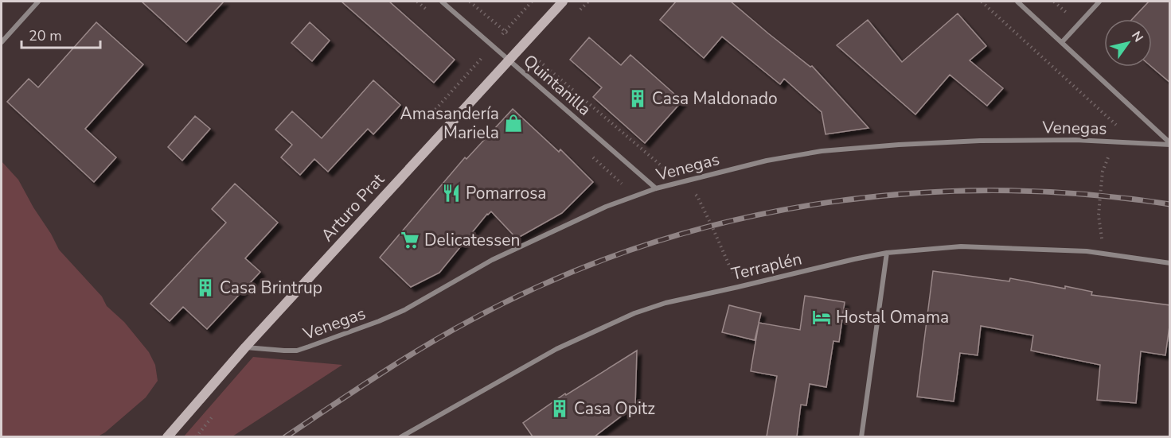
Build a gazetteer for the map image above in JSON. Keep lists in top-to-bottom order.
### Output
{
  "streets": {
    "street": [
      "Quintanilla",
      "Venegas",
      "Arturo Prat",
      "Terraplén"
    ]
  },
  "crossings": [
    ["Quintanilla", "Venegas"],
    ["Quintanilla", "Arturo Prat"],
    ["Venegas", "Arturo Prat"]
  ],
  "places": {
    "building": ["Casa Maldonado", "Casa Brintrup", "Casa Opitz"],
    "shop": ["Amasandería Mariela"],
    "restaurant": ["Pomarrosa"],
    "supermarket": ["Delicatessen"],
    "hotel": ["Hostal Omama"]
  },
  "scale_bar": "20 m",
  "north": "top right"
}
